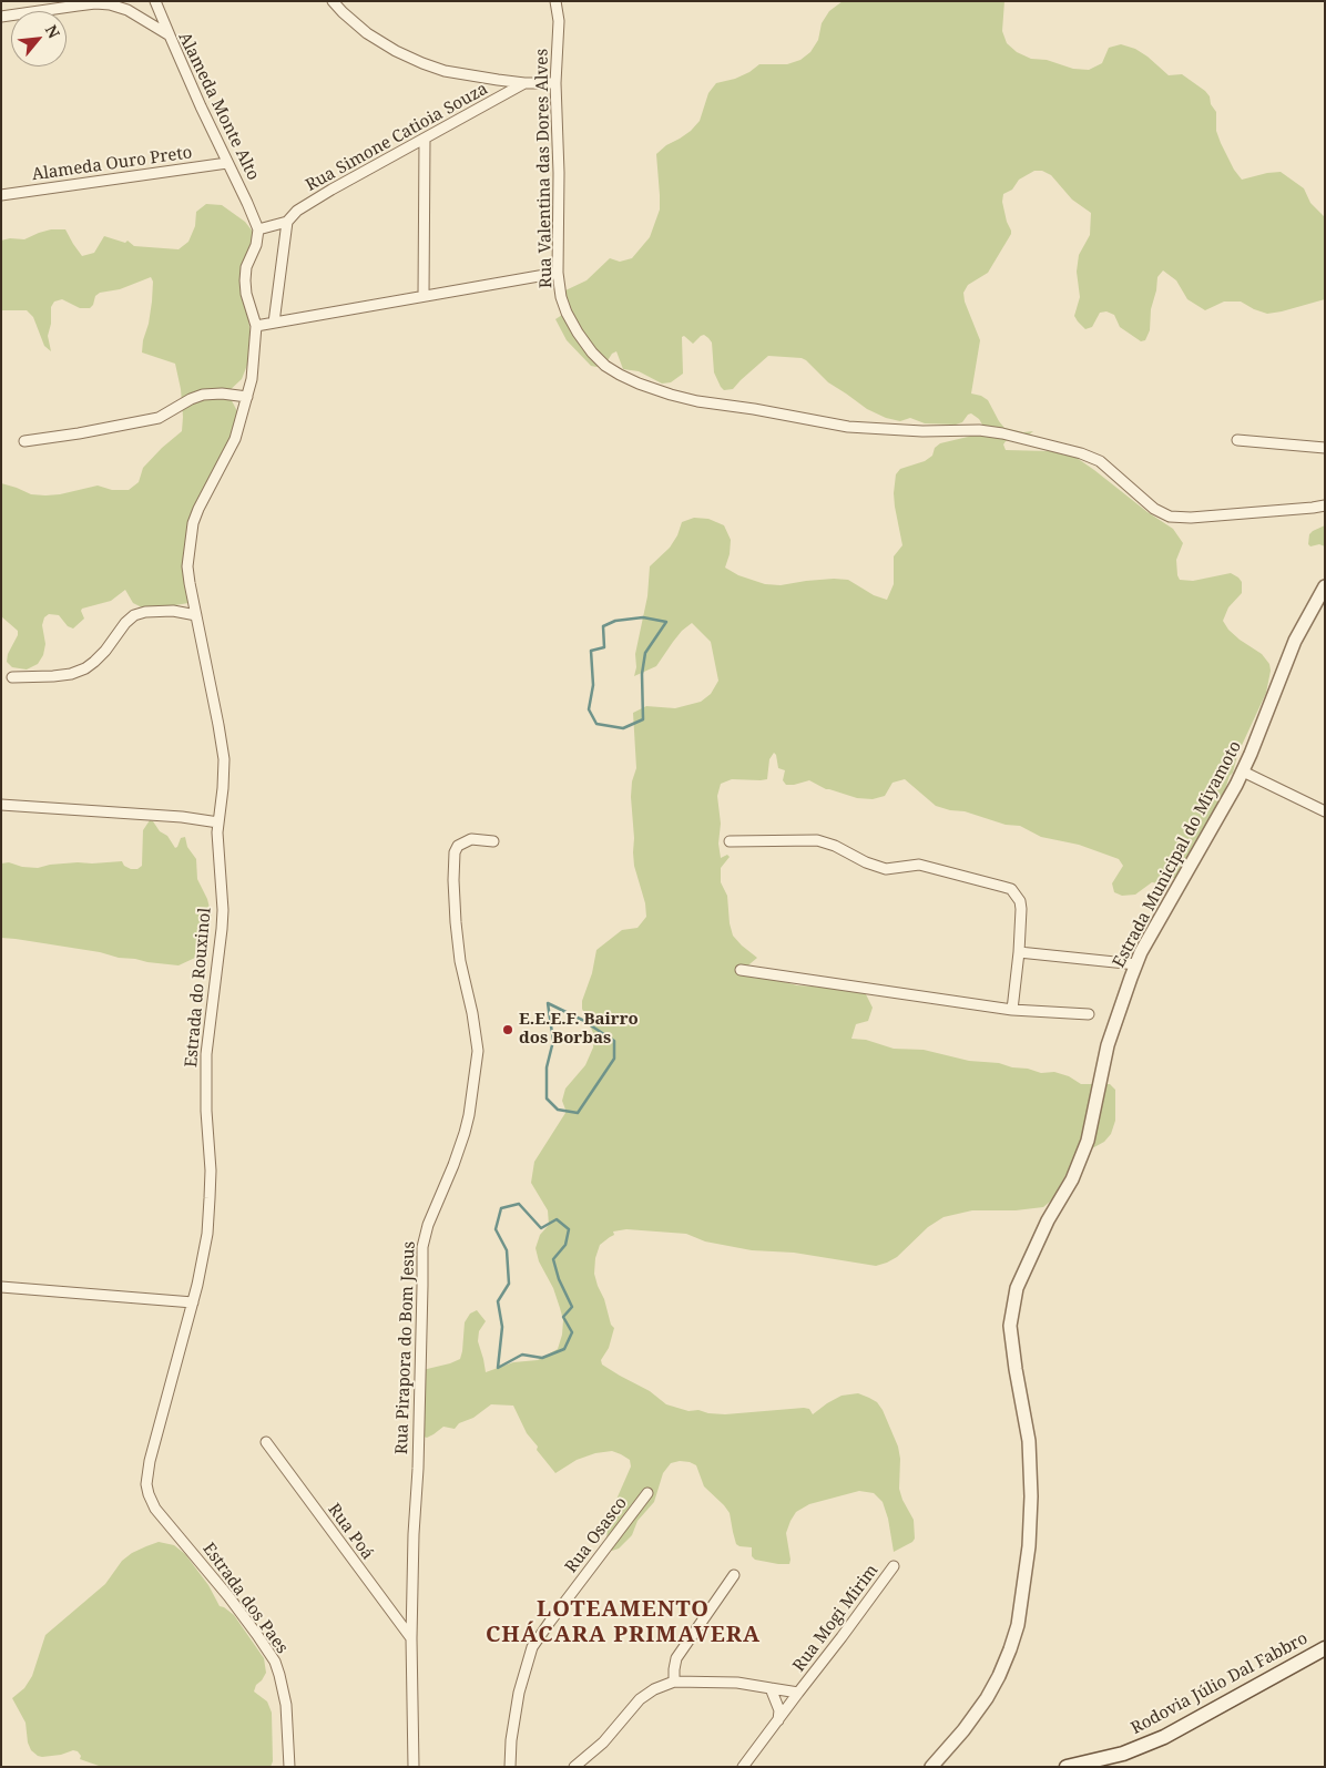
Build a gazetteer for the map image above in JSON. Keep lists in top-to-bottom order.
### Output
{
  "streets": {
    "main road": ["Rodovia Júlio Dal Fabbro"],
    "street": [
      "Alameda Monte Alto",
      "Rua Simone Catioia Souza",
      "Alameda Ouro Preto",
      "Rua Valentina das Dores Alves",
      "Estrada Municipal do Miyamoto",
      "Estrada do Rouxinol",
      "Rua Pirapora do Bom Jesus",
      "Rua Poá",
      "Rua Osasco",
      "Estrada dos Paes",
      "Rua Mogi Mirim"
    ]
  },
  "crossings": [
    ["Alameda Monte Alto", "Rua Simone Catioia Souza"],
    ["Alameda Monte Alto", "Alameda Ouro Preto"],
    ["Alameda Monte Alto", "Estrada do Rouxinol"],
    ["Rua Simone Catioia Souza", "Estrada do Rouxinol"],
    ["Estrada do Rouxinol", "Estrada dos Paes"],
    ["Rua Pirapora do Bom Jesus", "Rua Poá"]
  ],
  "districts": ["LOTEAMENTO CHÁCARA PRIMAVERA"],
  "places": ["E.E.E.F. Bairro dos Borbas"],
  "north": "top right"
}
